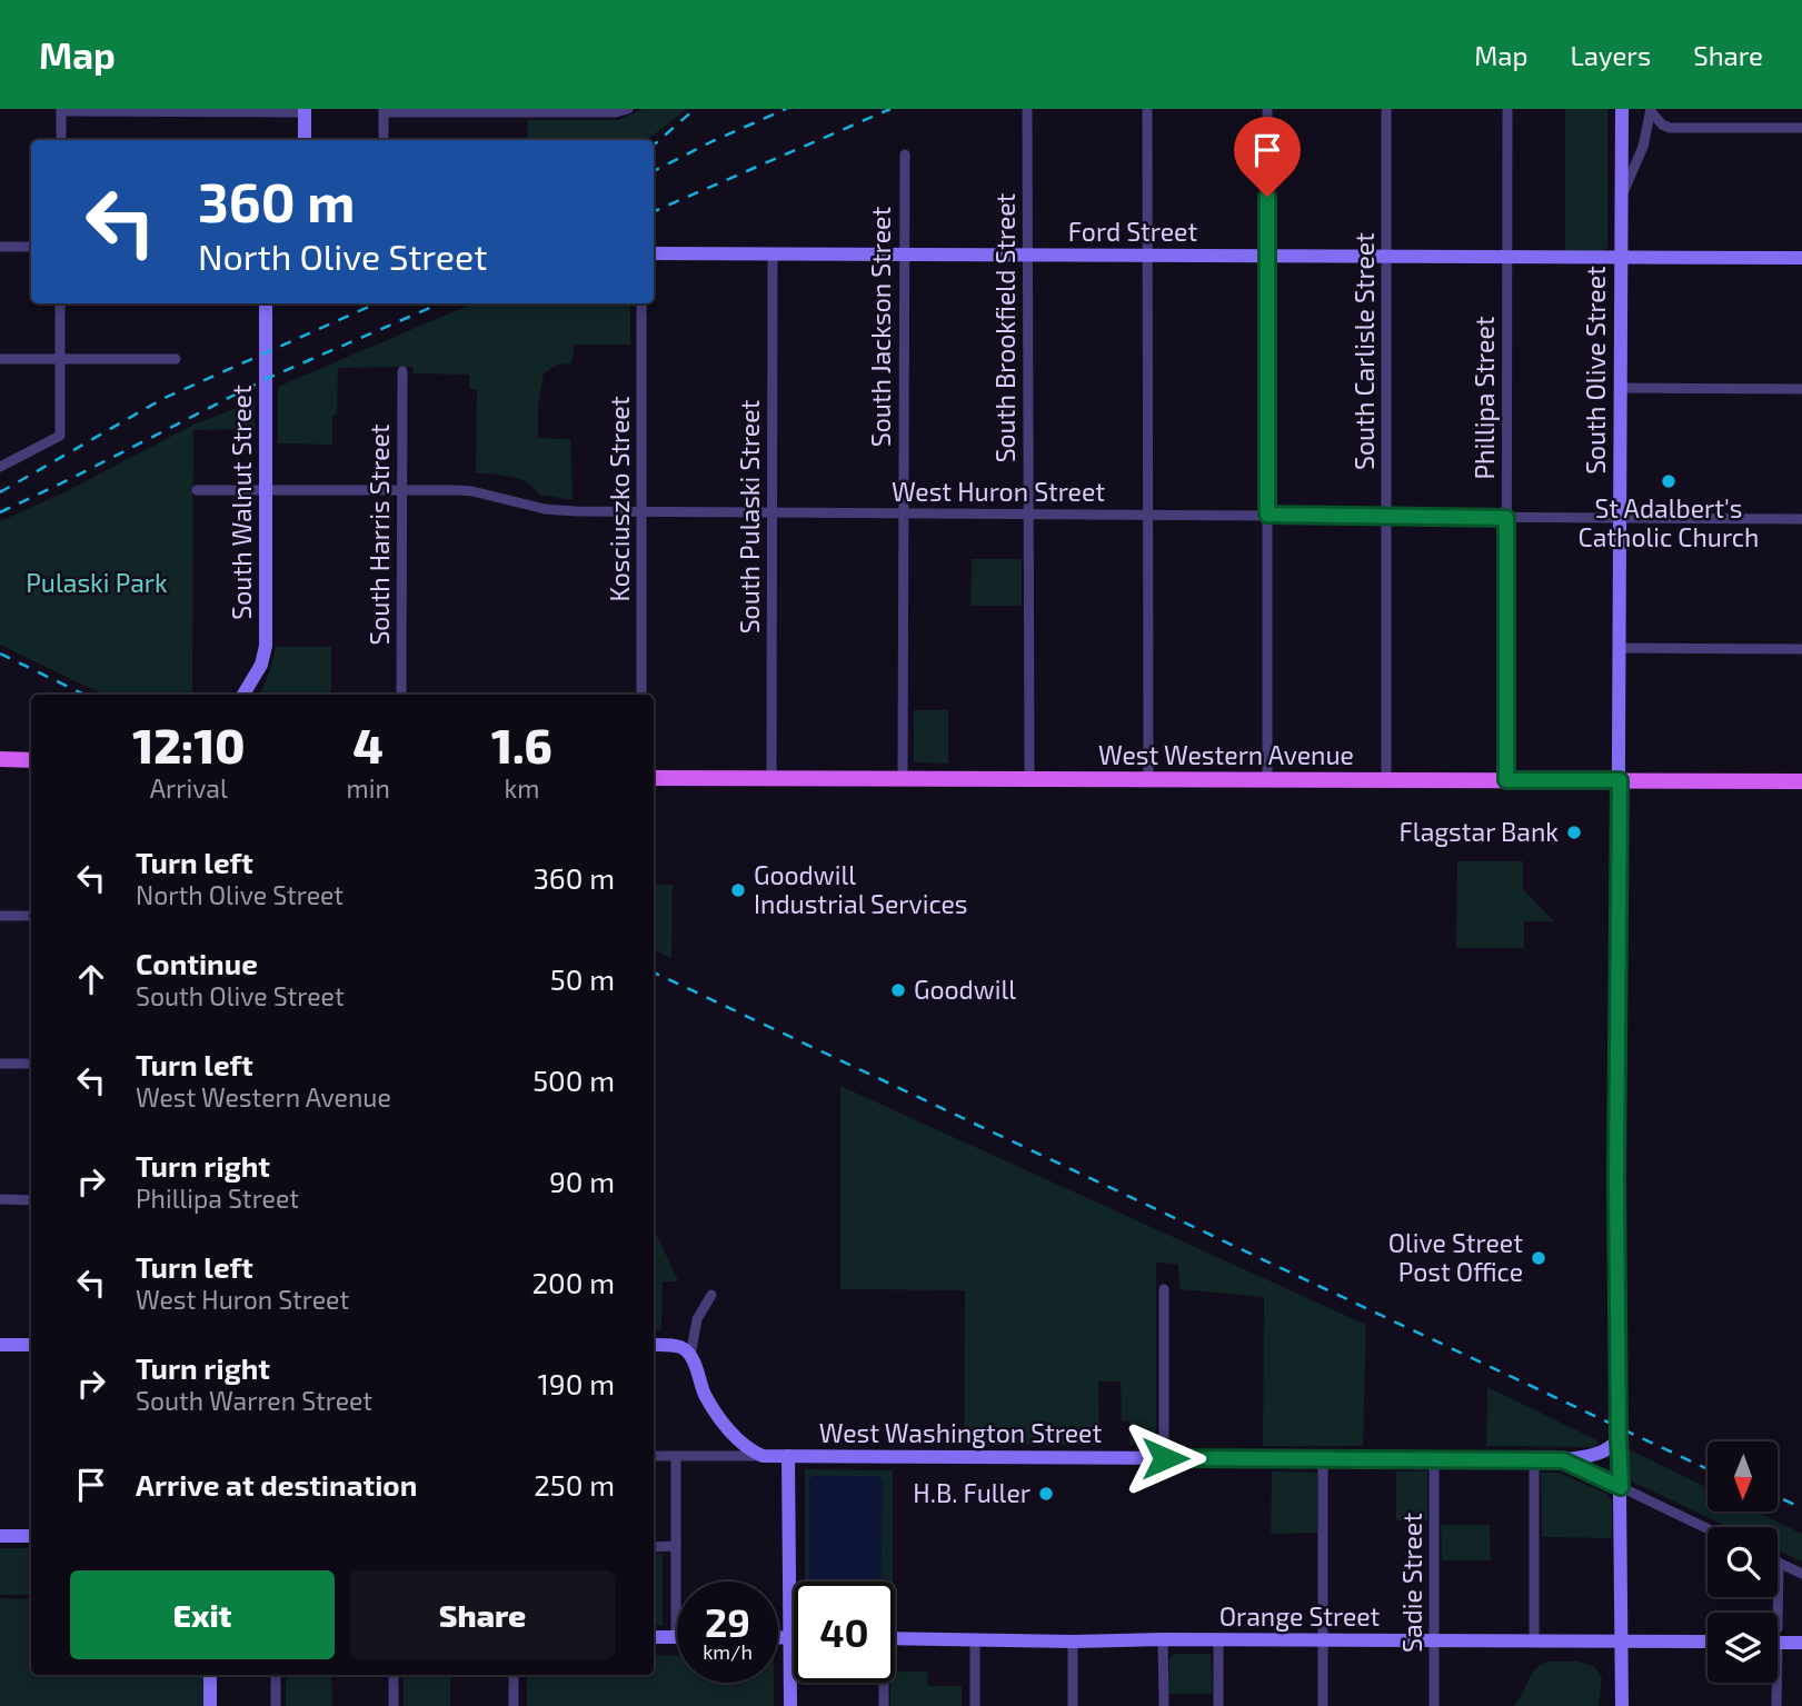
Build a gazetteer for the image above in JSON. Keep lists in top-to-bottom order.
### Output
{
  "streets": {
    "main road": ["West Western Avenue"],
    "street": [
      "Ford Street",
      "South Jackson Street",
      "South Brookfield Street",
      "South Carlisle Street",
      "South Olive Street",
      "Phillipa Street",
      "West Huron Street",
      "Kosciuszko Street",
      "South Walnut Street",
      "South Pulaski Street",
      "South Harris Street",
      "West Washington Street",
      "Sadie Street",
      "Orange Street"
    ]
  },
  "crossings": [
    ["Ford Street", "South Jackson Street"],
    ["Ford Street", "South Brookfield Street"],
    ["Ford Street", "South Carlisle Street"],
    ["Ford Street", "South Olive Street"],
    ["Ford Street", "Phillipa Street"],
    ["Ford Street", "South Pulaski Street"],
    ["South Jackson Street", "West Huron Street"],
    ["South Jackson Street", "West Western Avenue"],
    ["South Brookfield Street", "West Huron Street"],
    ["South Brookfield Street", "West Western Avenue"],
    ["South Carlisle Street", "West Huron Street"],
    ["South Carlisle Street", "West Western Avenue"],
    ["South Olive Street", "West Huron Street"],
    ["South Olive Street", "West Western Avenue"],
    ["South Olive Street", "West Washington Street"],
    ["South Olive Street", "Orange Street"],
    ["Phillipa Street", "West Huron Street"],
    ["Phillipa Street", "West Western Avenue"],
    ["West Huron Street", "Kosciuszko Street"],
    ["West Huron Street", "South Walnut Street"],
    ["West Huron Street", "South Pulaski Street"],
    ["West Huron Street", "South Harris Street"],
    ["South Pulaski Street", "West Western Avenue"],
    ["West Washington Street", "Sadie Street"],
    ["Sadie Street", "Orange Street"]
  ],
  "parks": ["Pulaski Park"],
  "places": [
    "St Adalbert's Catholic Church",
    "Flagstar Bank",
    "Goodwill Industrial Services",
    "Goodwill",
    "Olive Street Post Office",
    "H.B. Fuller"
  ],
  "north": "bottom",
  "page": {
    "header": "Map",
    "nav": ["Map", "Layers", "Share"],
    "turn": ["360 m", "North Olive Street"],
    "eta": [
      "12:10",
      "Arrival",
      "4",
      "min",
      "1.6",
      "km"
    ],
    "list": [
      {
        "name": "Turn left",
        "note": "North Olive Street",
        "value": "360 m"
      },
      {
        "name": "Continue",
        "note": "South Olive Street",
        "value": "50 m"
      },
      {
        "name": "Turn left",
        "note": "West Western Avenue",
        "value": "500 m"
      },
      {
        "name": "Turn right",
        "note": "Phillipa Street",
        "value": "90 m"
      },
      {
        "name": "Turn left",
        "note": "West Huron Street",
        "value": "200 m"
      },
      {
        "name": "Turn right",
        "note": "South Warren Street",
        "value": "190 m"
      },
      {
        "name": "Arrive at destination",
        "value": "250 m"
      }
    ],
    "buttons": ["Exit", "Share"],
    "speed": "29 km/h",
    "limit": "40"
  }
}
